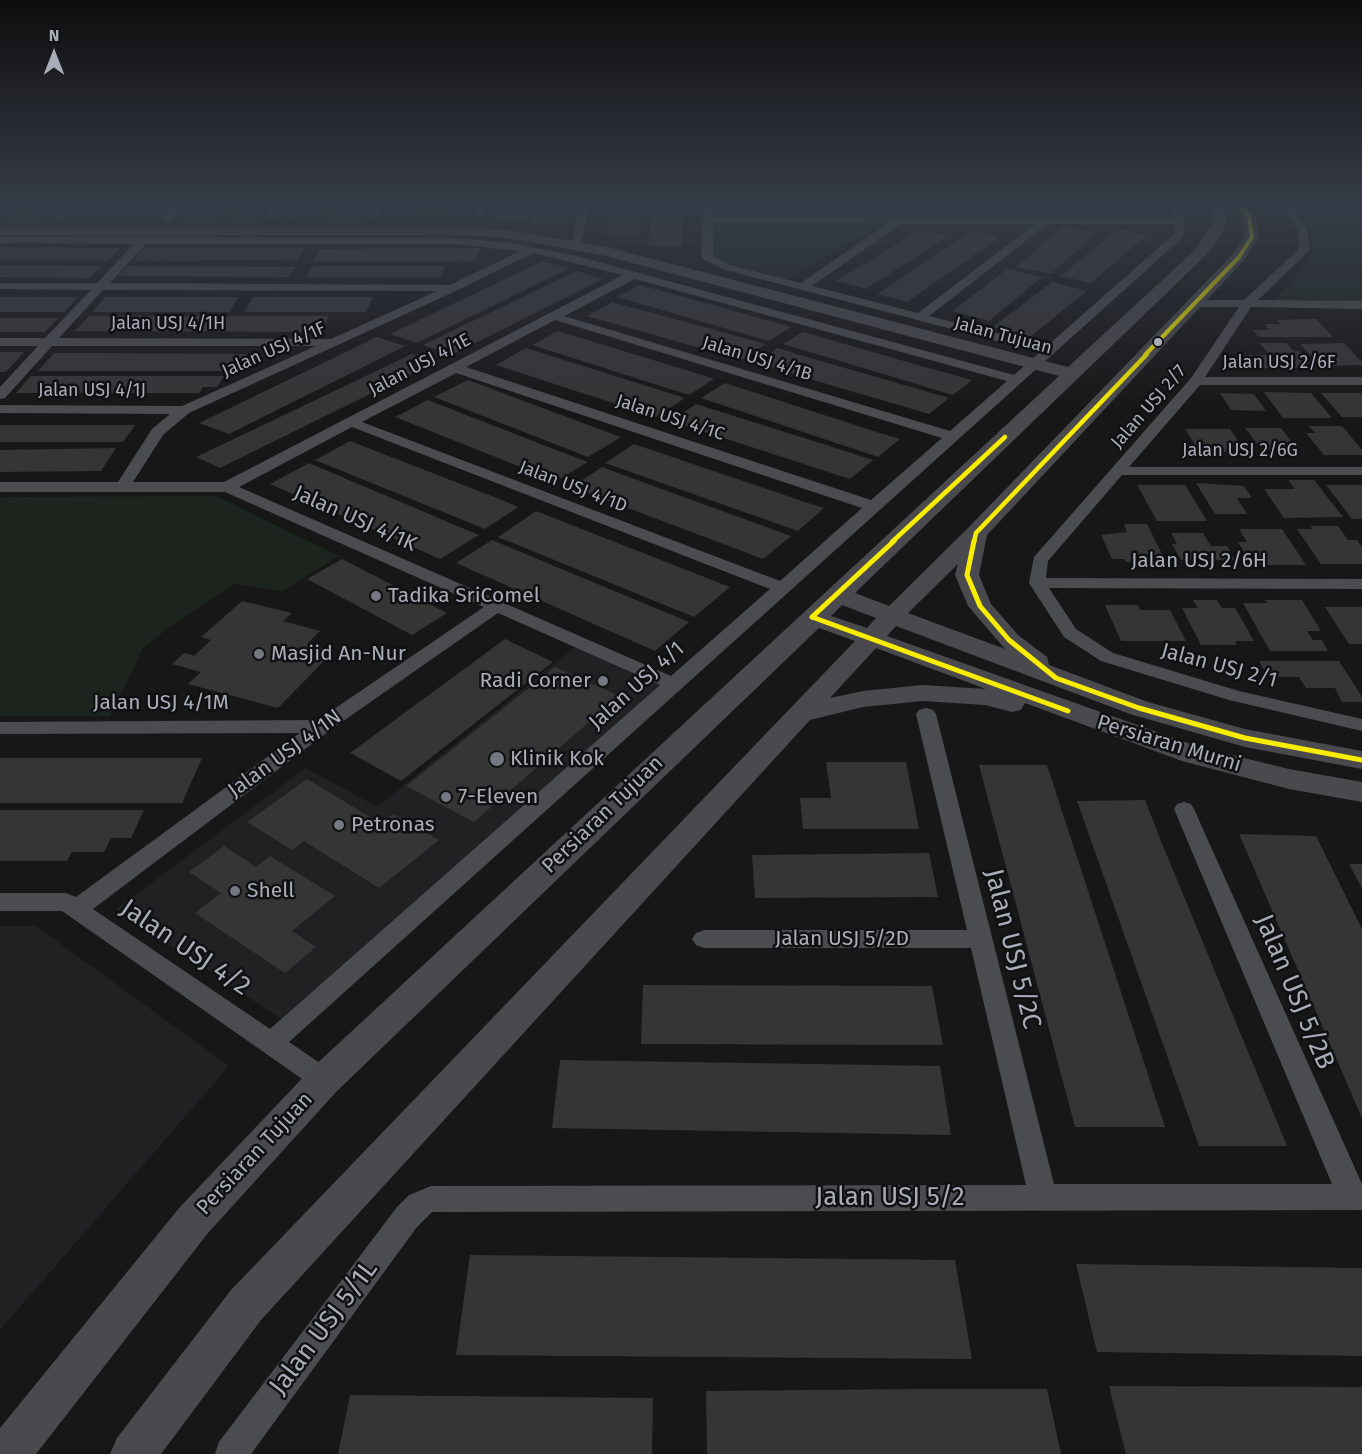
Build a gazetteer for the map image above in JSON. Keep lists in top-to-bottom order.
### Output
{
  "streets": {
    "main road": ["Jalan Tujuan", "Persiaran Murni", "Persiaran Tujuan"],
    "street": [
      "Jalan USJ 4/1H",
      "Jalan USJ 4/1F",
      "Jalan USJ 4/1B",
      "Jalan USJ 2/6F",
      "Jalan USJ 4/1E",
      "Jalan USJ 4/1J",
      "Jalan USJ 2/7",
      "Jalan USJ 4/1C",
      "Jalan USJ 2/6G",
      "Jalan USJ 4/1D",
      "Jalan USJ 4/1K",
      "Jalan USJ 2/6H",
      "Jalan USJ 2/1",
      "Jalan USJ 4/1",
      "Jalan USJ 4/1M",
      "Jalan USJ 4/1N",
      "Jalan USJ 5/2D",
      "Jalan USJ 4/2",
      "Jalan USJ 5/2C",
      "Jalan USJ 5/2B",
      "Jalan USJ 5/2",
      "Jalan USJ 5/1L"
    ]
  },
  "crossings": [
    ["Jalan USJ 4/1H", "Jalan USJ 4/1F"],
    ["Jalan Tujuan", "Jalan USJ 4/1"],
    ["Jalan Tujuan", "Persiaran Tujuan"],
    ["Jalan USJ 4/1F", "Jalan USJ 4/1J"],
    ["Jalan USJ 4/1F", "Jalan USJ 4/1K"],
    ["Jalan USJ 4/1B", "Jalan USJ 4/1E"],
    ["Jalan USJ 4/1B", "Jalan USJ 4/1"],
    ["Jalan USJ 2/6F", "Jalan USJ 2/7"],
    ["Jalan USJ 4/1E", "Jalan USJ 4/1C"],
    ["Jalan USJ 4/1E", "Jalan USJ 4/1D"],
    ["Jalan USJ 4/1E", "Jalan USJ 4/1K"],
    ["Jalan USJ 2/7", "Jalan USJ 2/6G"],
    ["Jalan USJ 2/7", "Jalan USJ 2/6H"],
    ["Jalan USJ 2/7", "Jalan USJ 2/1"],
    ["Jalan USJ 4/1C", "Jalan USJ 4/1"],
    ["Jalan USJ 4/1D", "Jalan USJ 4/1"],
    ["Jalan USJ 4/1K", "Jalan USJ 4/1"],
    ["Jalan USJ 4/1K", "Jalan USJ 4/1N"],
    ["Jalan USJ 2/6H", "Jalan USJ 2/1"],
    ["Jalan USJ 4/1", "Jalan USJ 4/2"],
    ["Jalan USJ 4/1M", "Jalan USJ 4/1N"],
    ["Persiaran Murni", "Persiaran Tujuan"],
    ["Jalan USJ 4/1N", "Jalan USJ 4/2"],
    ["Persiaran Tujuan", "Jalan USJ 4/2"],
    ["Jalan USJ 5/2D", "Jalan USJ 5/2C"],
    ["Jalan USJ 5/2C", "Jalan USJ 5/2"],
    ["Jalan USJ 5/2B", "Jalan USJ 5/2"],
    ["Jalan USJ 5/2", "Jalan USJ 5/1L"]
  ],
  "places": [
    "Tadika SriComel",
    "Masjid An-Nur",
    "Radi Corner",
    "Klinik Kok",
    "7-Eleven",
    "Petronas",
    "Shell"
  ],
  "north": "top"
}
